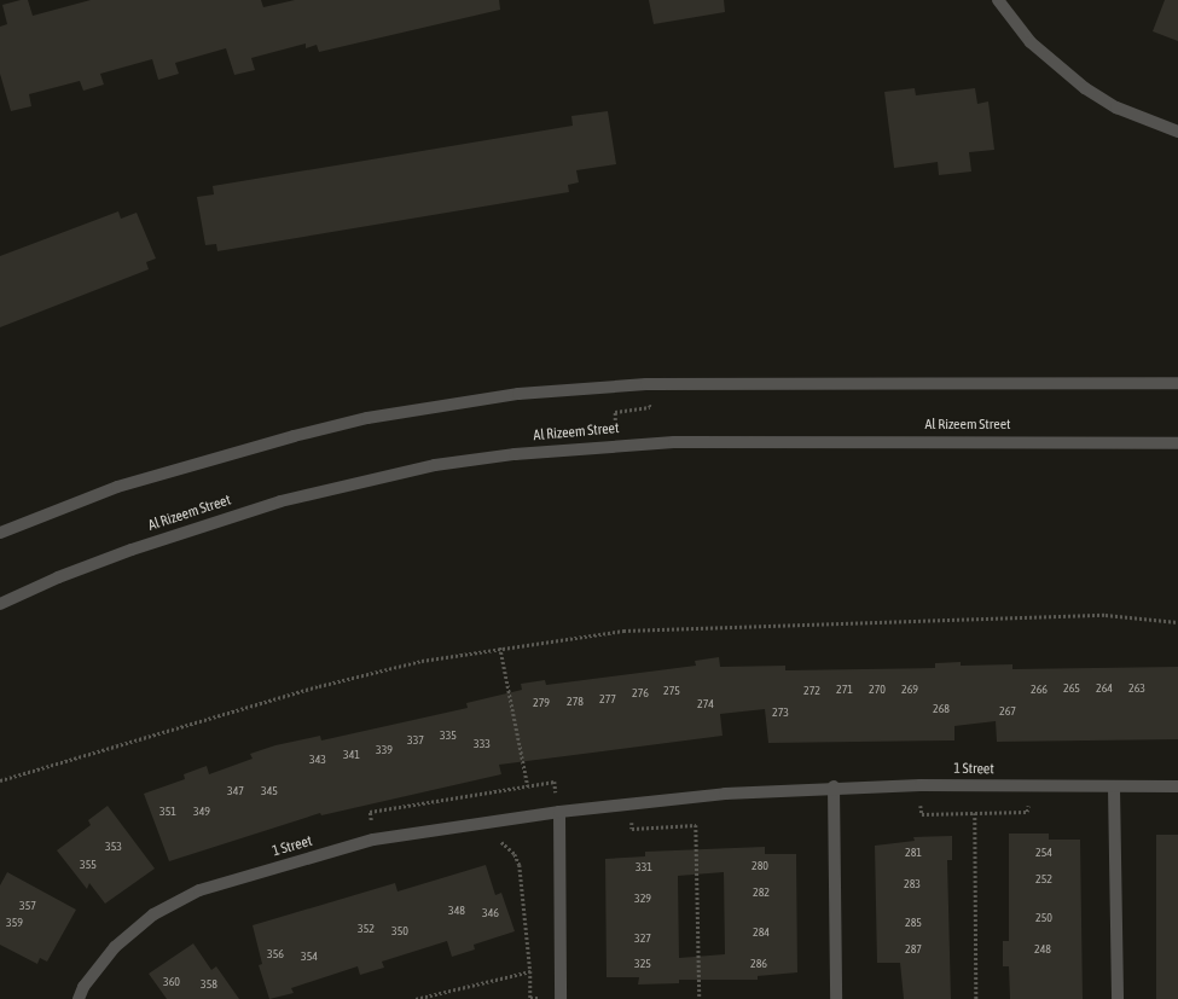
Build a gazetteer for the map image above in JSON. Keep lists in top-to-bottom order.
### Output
{
  "streets": {
    "street": ["Al Rizeem Street", "1 Street"]
  },
  "house_numbers": [
    "265",
    "264",
    "263",
    "271",
    "270",
    "269",
    "266",
    "275",
    "272",
    "276",
    "277",
    "278",
    "279",
    "274",
    "268",
    "267",
    "273",
    "335",
    "337",
    "333",
    "339",
    "341",
    "343",
    "347",
    "345",
    "351",
    "349",
    "353",
    "281",
    "254",
    "355",
    "280",
    "331",
    "252",
    "283",
    "282",
    "329",
    "357",
    "348",
    "346",
    "250",
    "359",
    "285",
    "352",
    "350",
    "284",
    "327",
    "287",
    "248",
    "356",
    "354",
    "325",
    "286",
    "360",
    "358"
  ]
}
